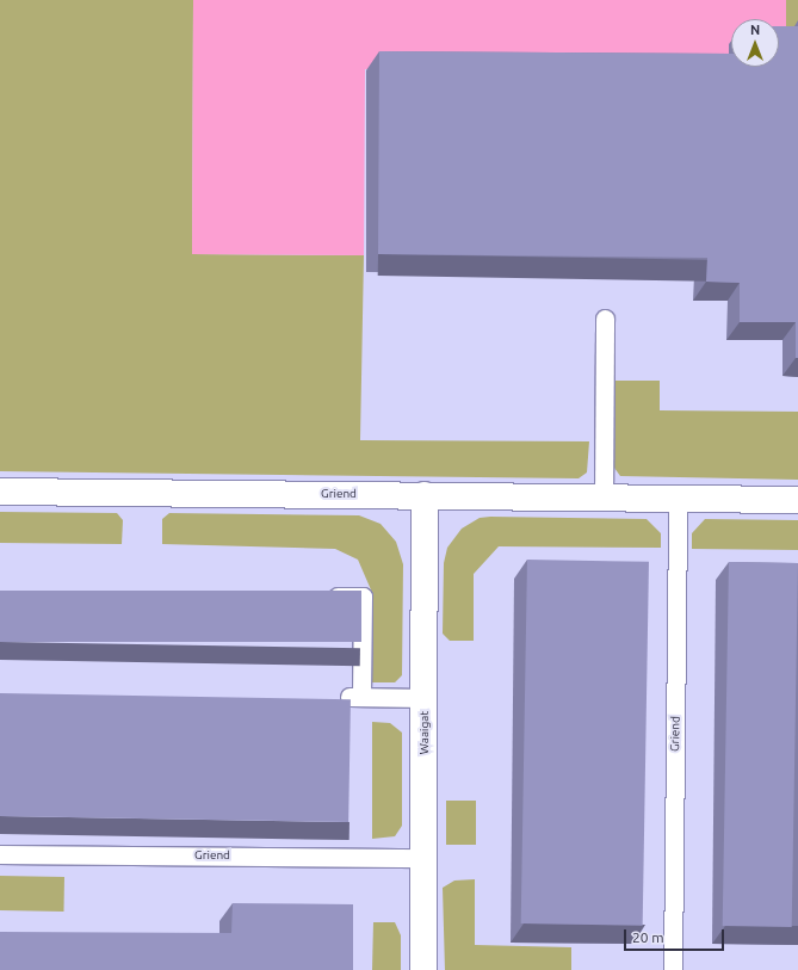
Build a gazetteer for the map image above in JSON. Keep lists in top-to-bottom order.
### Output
{
  "streets": {
    "street": ["Griend", "Waaigat"]
  },
  "crossings": [
    ["Griend", "Waaigat"]
  ],
  "scale_bar": "20 m",
  "north": "top"
}
